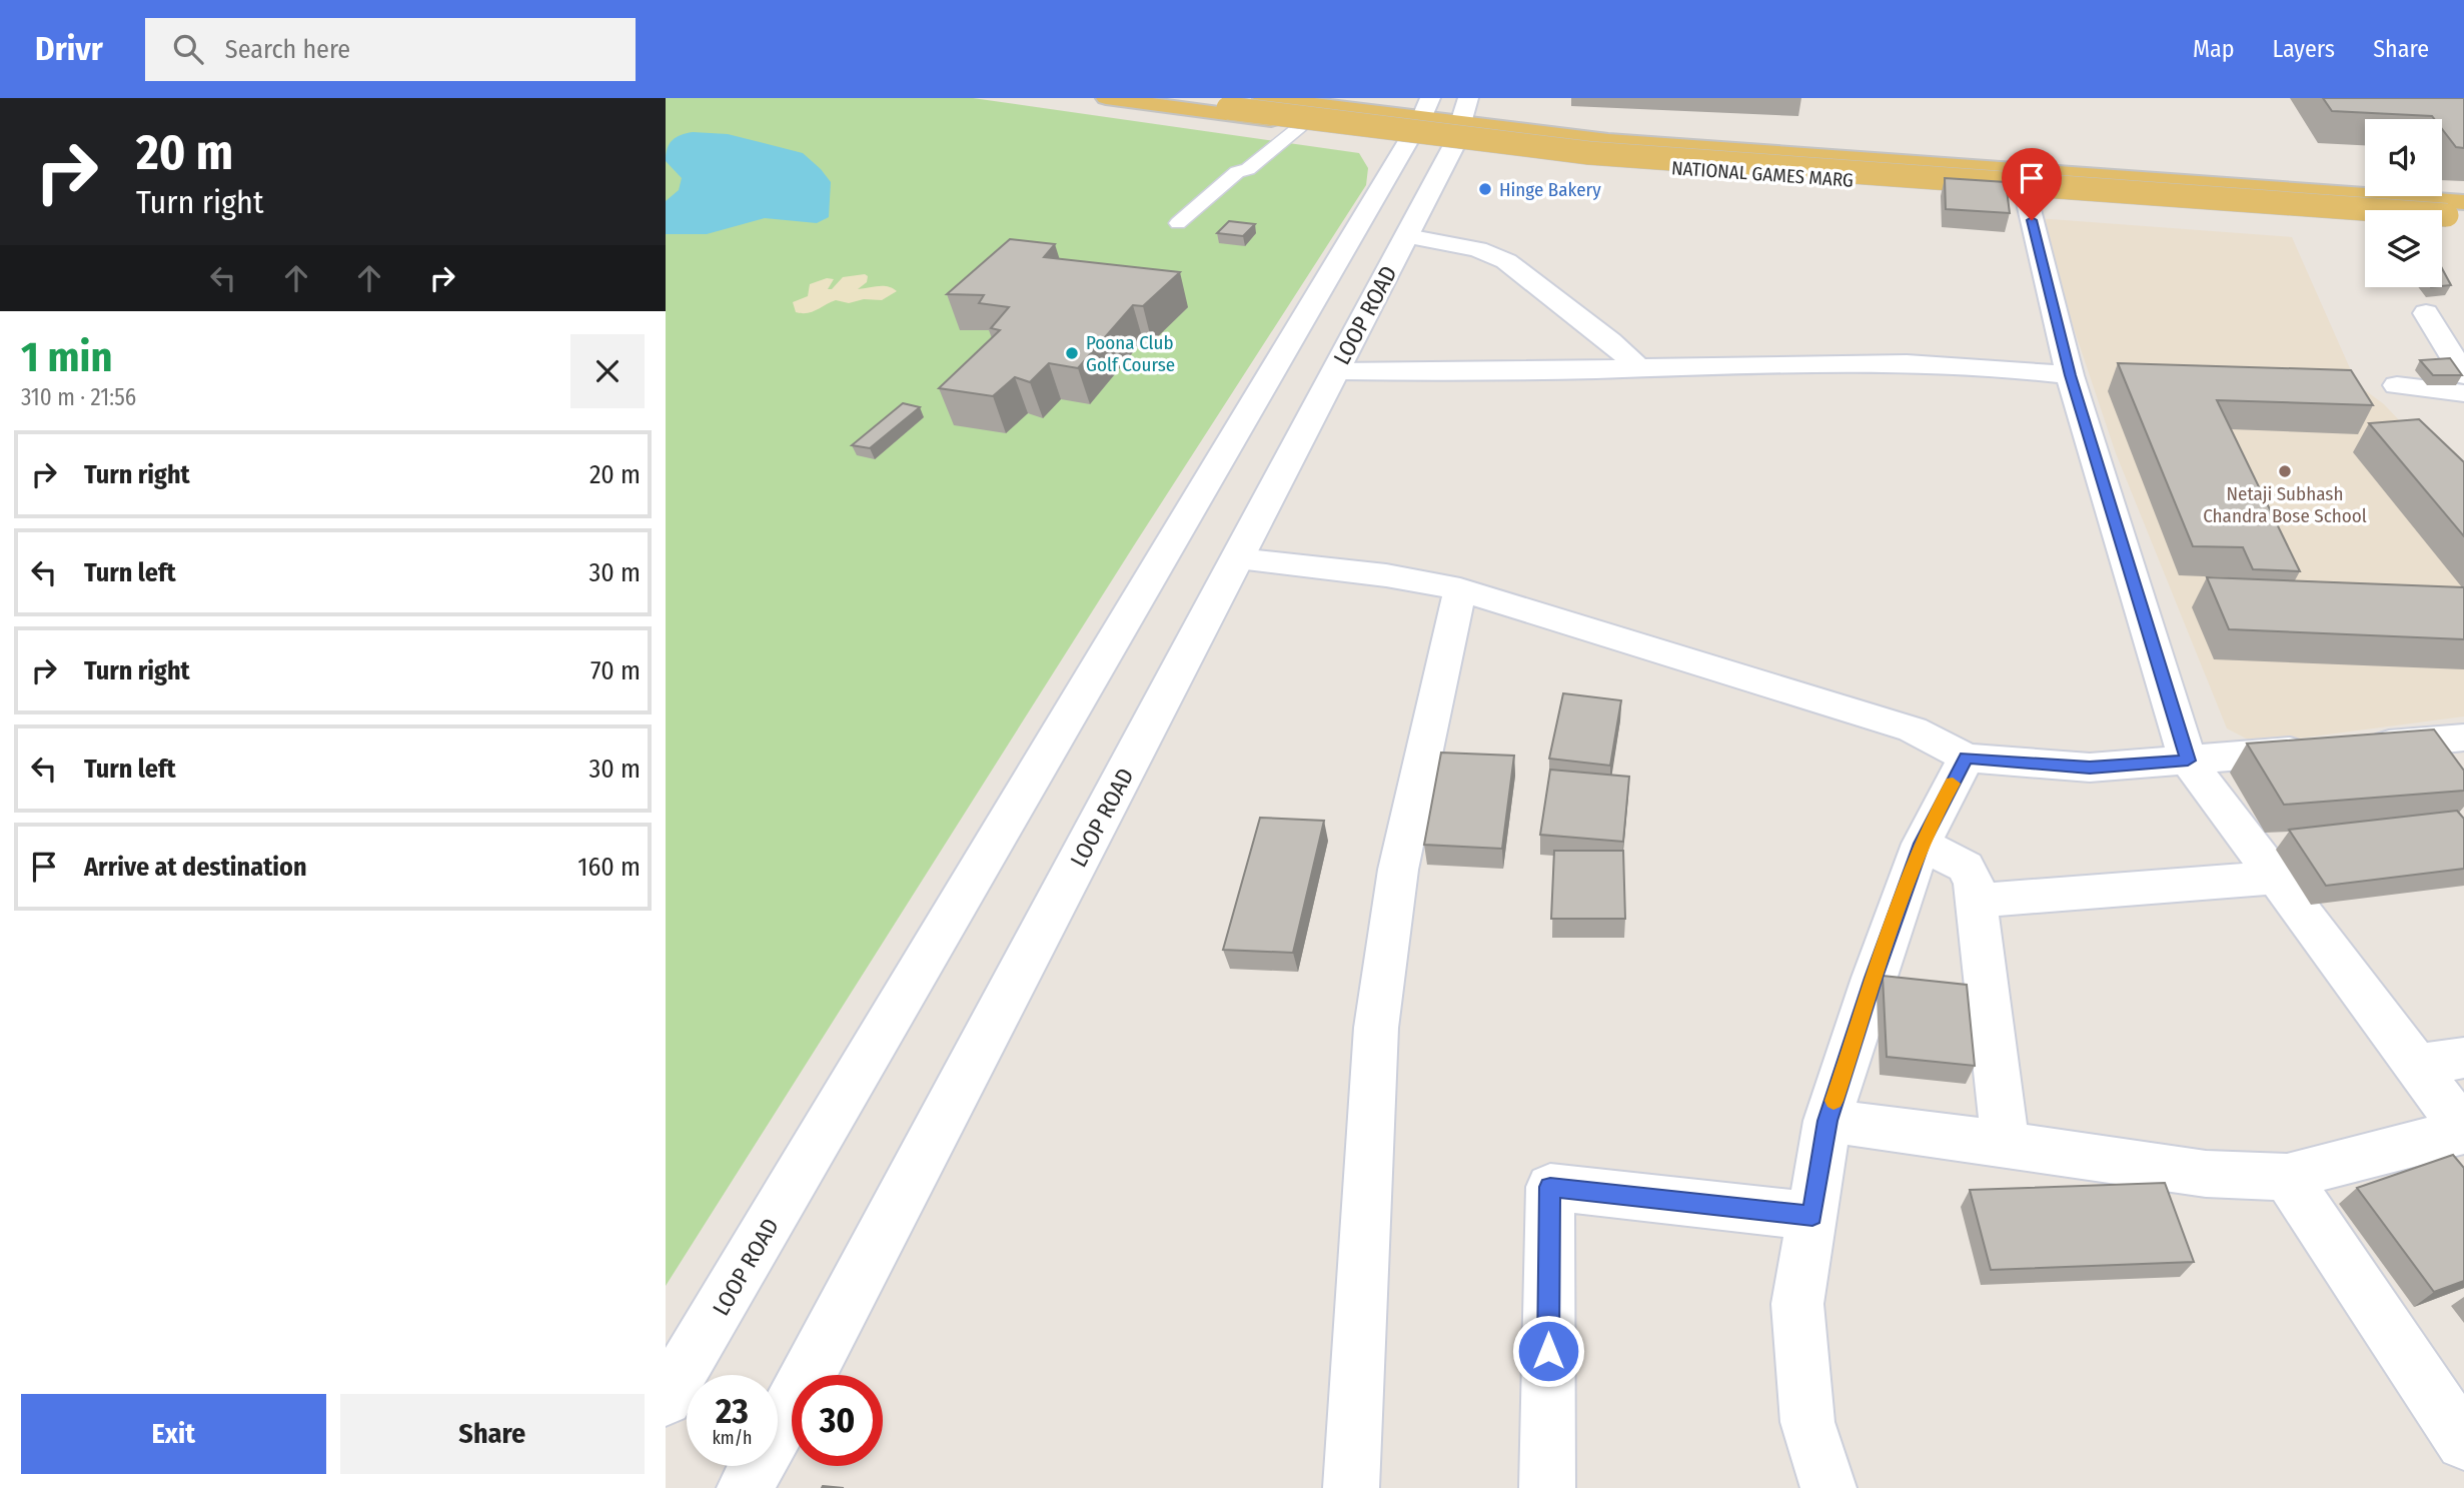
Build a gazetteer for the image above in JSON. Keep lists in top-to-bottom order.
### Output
{
  "streets": {
    "main road": ["NATIONAL GAMES MARG"],
    "street": ["LOOP ROAD"]
  },
  "crossings": [
    ["NATIONAL GAMES MARG", "LOOP ROAD"]
  ],
  "places": ["Hinge Bakery", "Poona Club Golf Course", "Netaji Subhash Chandra Bose School"],
  "page": {
    "header": "Drivr",
    "search": "Search here",
    "nav": ["Map", "Layers", "Share"],
    "turn": ["20 m", "Turn right"],
    "heading": ["1 min", "310 m · 21:56"],
    "list": [
      {
        "name": "Turn right",
        "value": "20 m"
      },
      {
        "name": "Turn left",
        "value": "30 m"
      },
      {
        "name": "Turn right",
        "value": "70 m"
      },
      {
        "name": "Turn left",
        "value": "30 m"
      },
      {
        "name": "Arrive at destination",
        "value": "160 m"
      }
    ],
    "speed": "23 km/h",
    "limit": "30",
    "buttons": ["Exit", "Share"]
  }
}
